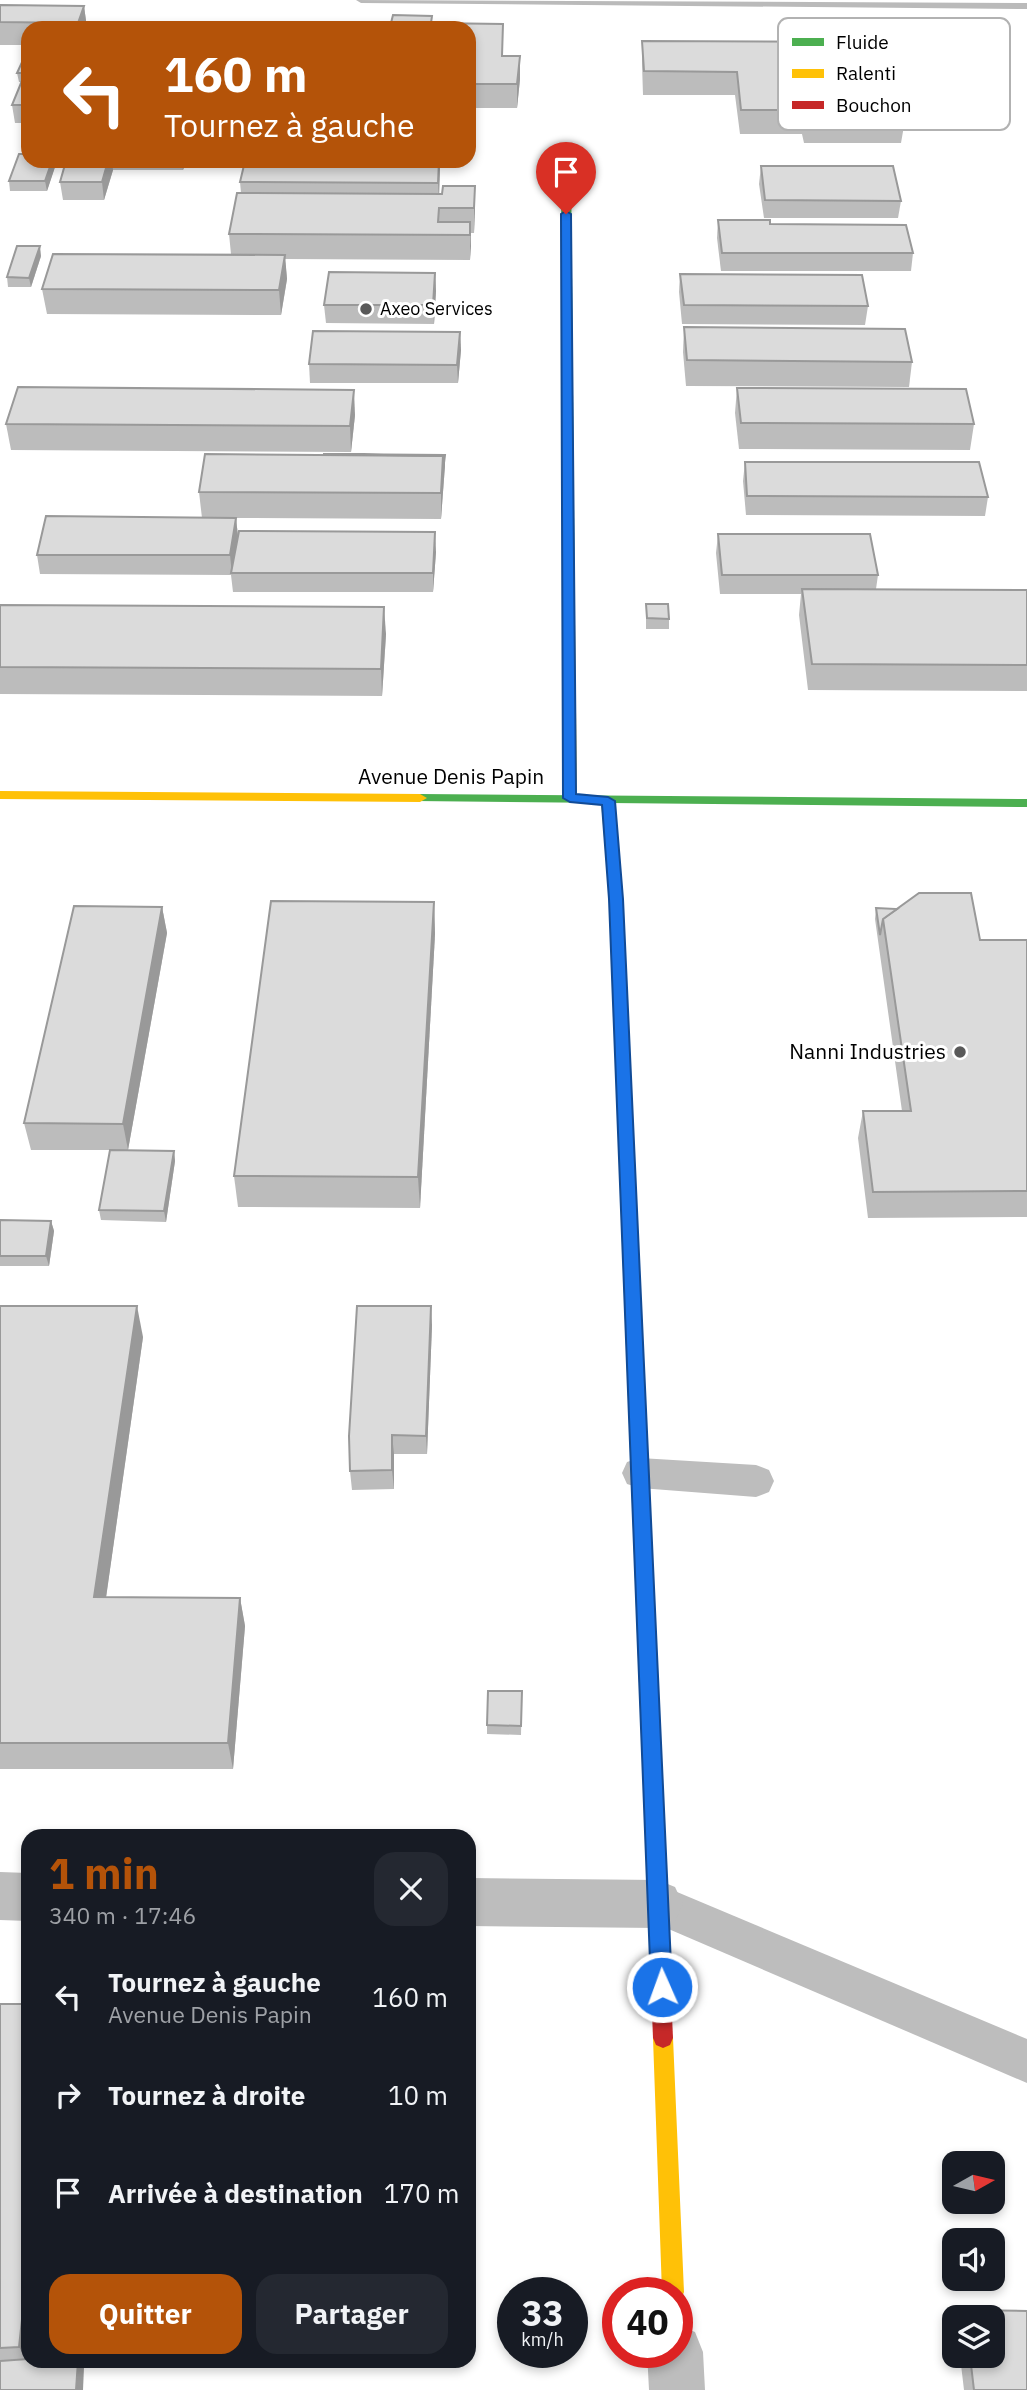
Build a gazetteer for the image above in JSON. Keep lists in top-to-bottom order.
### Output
{
  "streets": {
    "street": ["Avenue Denis Papin"]
  },
  "places": ["Axeo Services", "Nanni Industries"],
  "legend": ["Fluide", "Ralenti", "Bouchon"],
  "north": "right",
  "page": {
    "turn": ["160 m", "Tournez à gauche"],
    "heading": ["1 min", "340 m · 17:46"],
    "list": [
      {
        "name": "Tournez à gauche",
        "note": "Avenue Denis Papin",
        "value": "160 m"
      },
      {
        "name": "Tournez à droite",
        "value": "10 m"
      },
      {
        "name": "Arrivée à destination",
        "value": "170 m"
      }
    ],
    "buttons": ["Quitter", "Partager"],
    "speed": "33 km/h",
    "limit": "40"
  }
}
